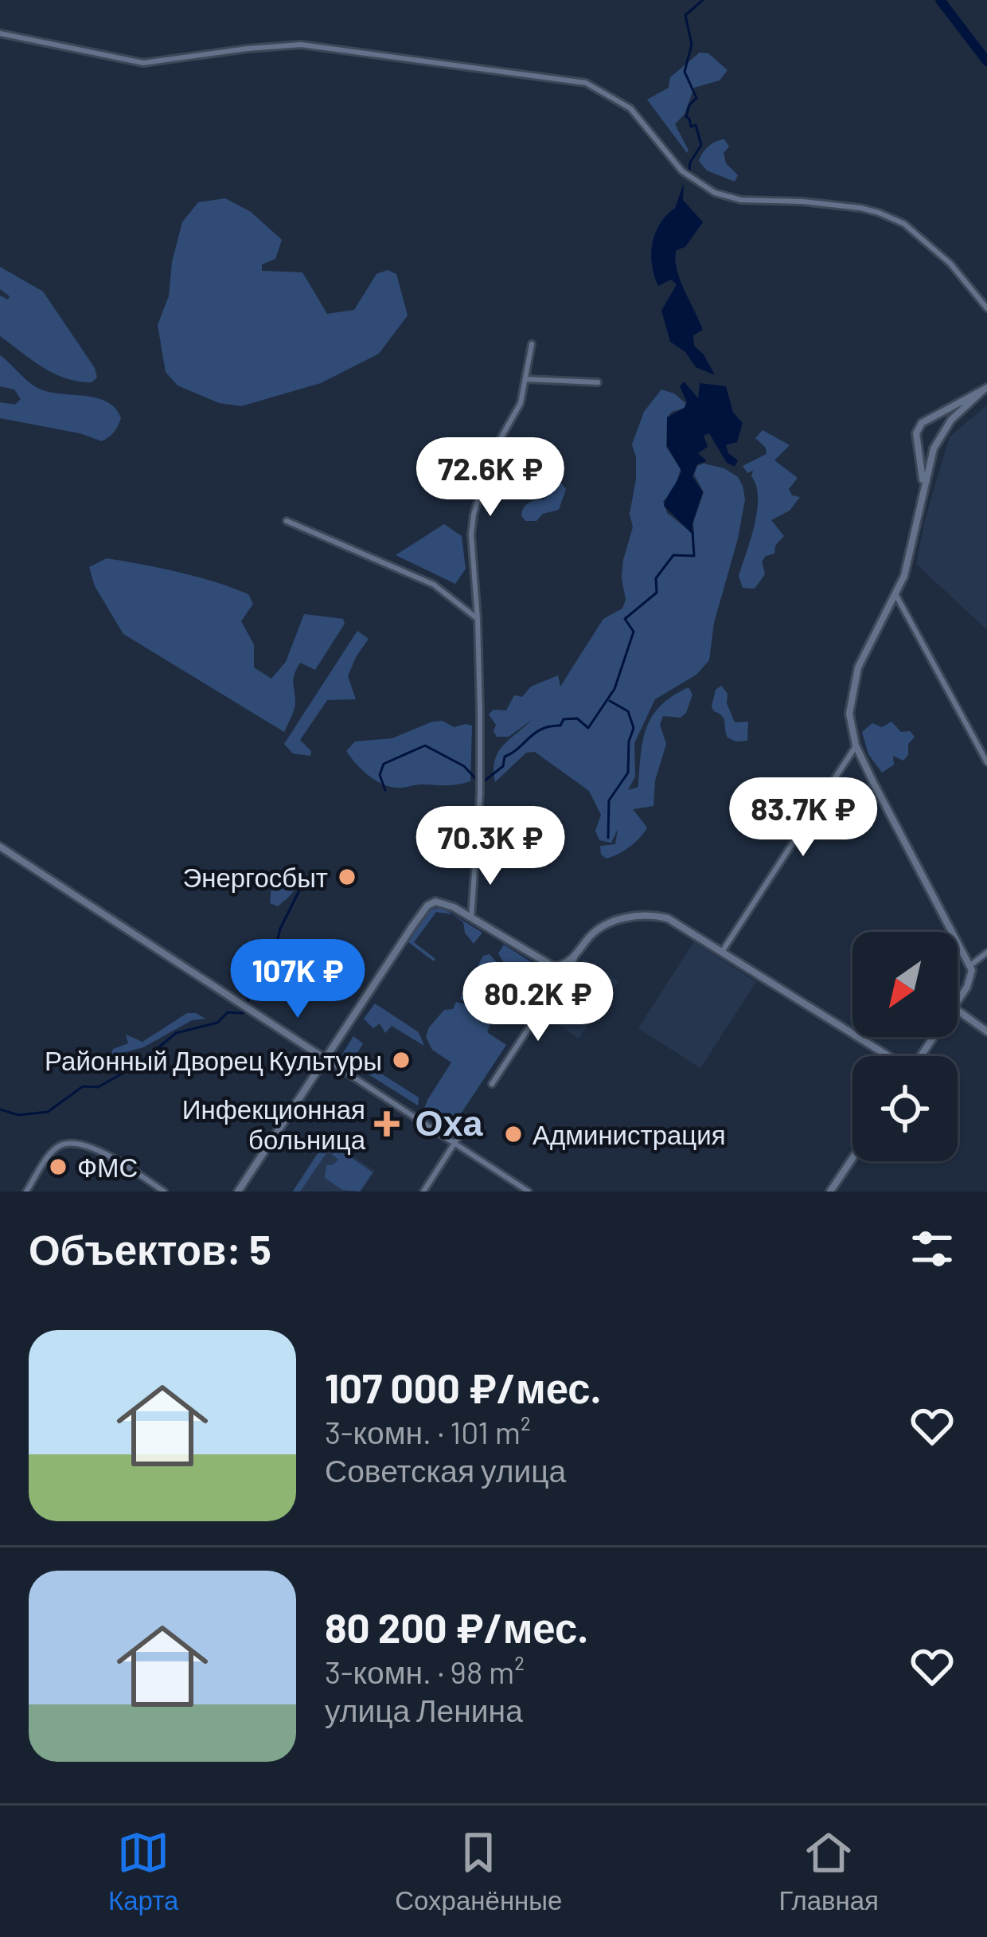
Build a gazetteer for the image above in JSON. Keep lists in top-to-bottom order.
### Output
{
  "districts": ["Оха"],
  "places": {
    "other": [
      "Энергосбыт",
      "Районный Дворец Культуры",
      "Администрация",
      "ФМС"
    ],
    "health": ["Инфекционная больница"]
  },
  "north": "bottom left",
  "page": {
    "price": [
      "72.6K ₽",
      "83.7K ₽",
      "70.3K ₽",
      "107K ₽",
      "80.2K ₽"
    ],
    "heading": "Объектов: 5",
    "list": [
      {
        "name": "107 000 ₽/мес.",
        "note": "3-комн. · 101 m² · Советская улица"
      },
      {
        "name": "80 200 ₽/мес.",
        "note": "3-комн. · 98 m² · улица Ленина"
      }
    ],
    "tabs": ["Карта", "Сохранённые", "Главная"]
  }
}
